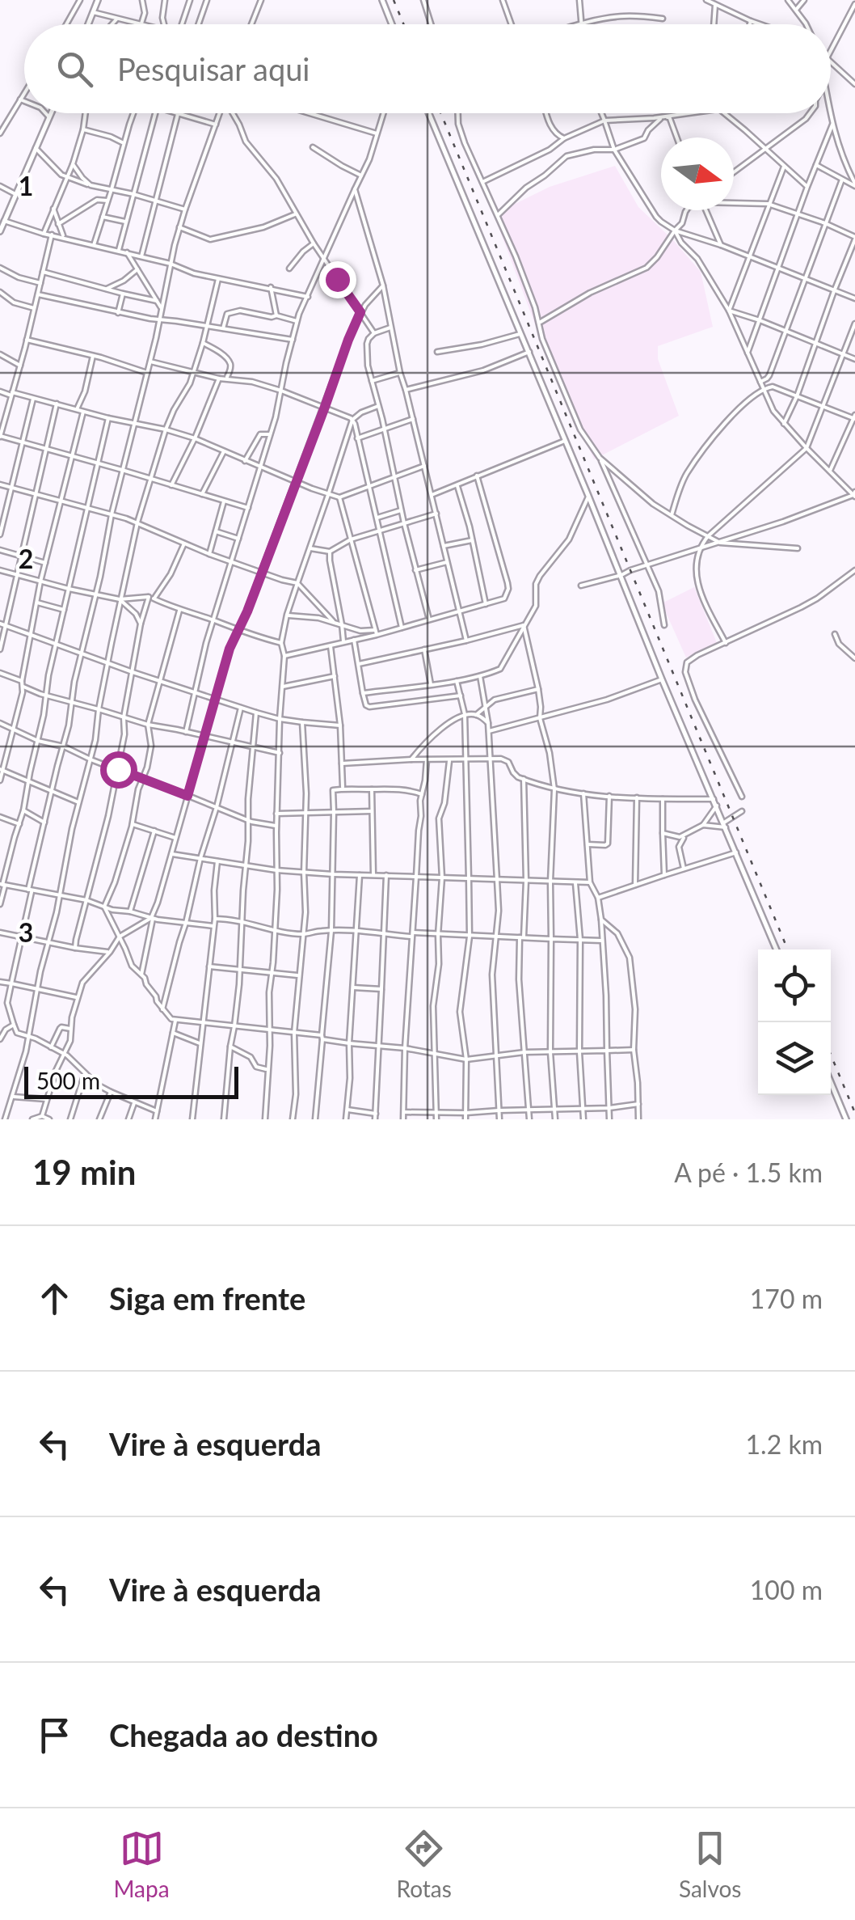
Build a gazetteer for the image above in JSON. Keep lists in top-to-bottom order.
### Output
{
  "scale_bar": "500 m",
  "north": "right",
  "page": {
    "search": "Pesquisar aqui",
    "scale": "500 m",
    "heading": ["19 min", "A pé · 1.5 km"],
    "list": [
      ["Siga em frente", "170 m"],
      ["Vire à esquerda", "1.2 km"],
      ["Vire à esquerda", "100 m"],
      "Chegada ao destino"
    ],
    "nav": ["Mapa", "Rotas", "Salvos"]
  },
  "grid": {
    "rows": ["1", "2", "3"]
  }
}
